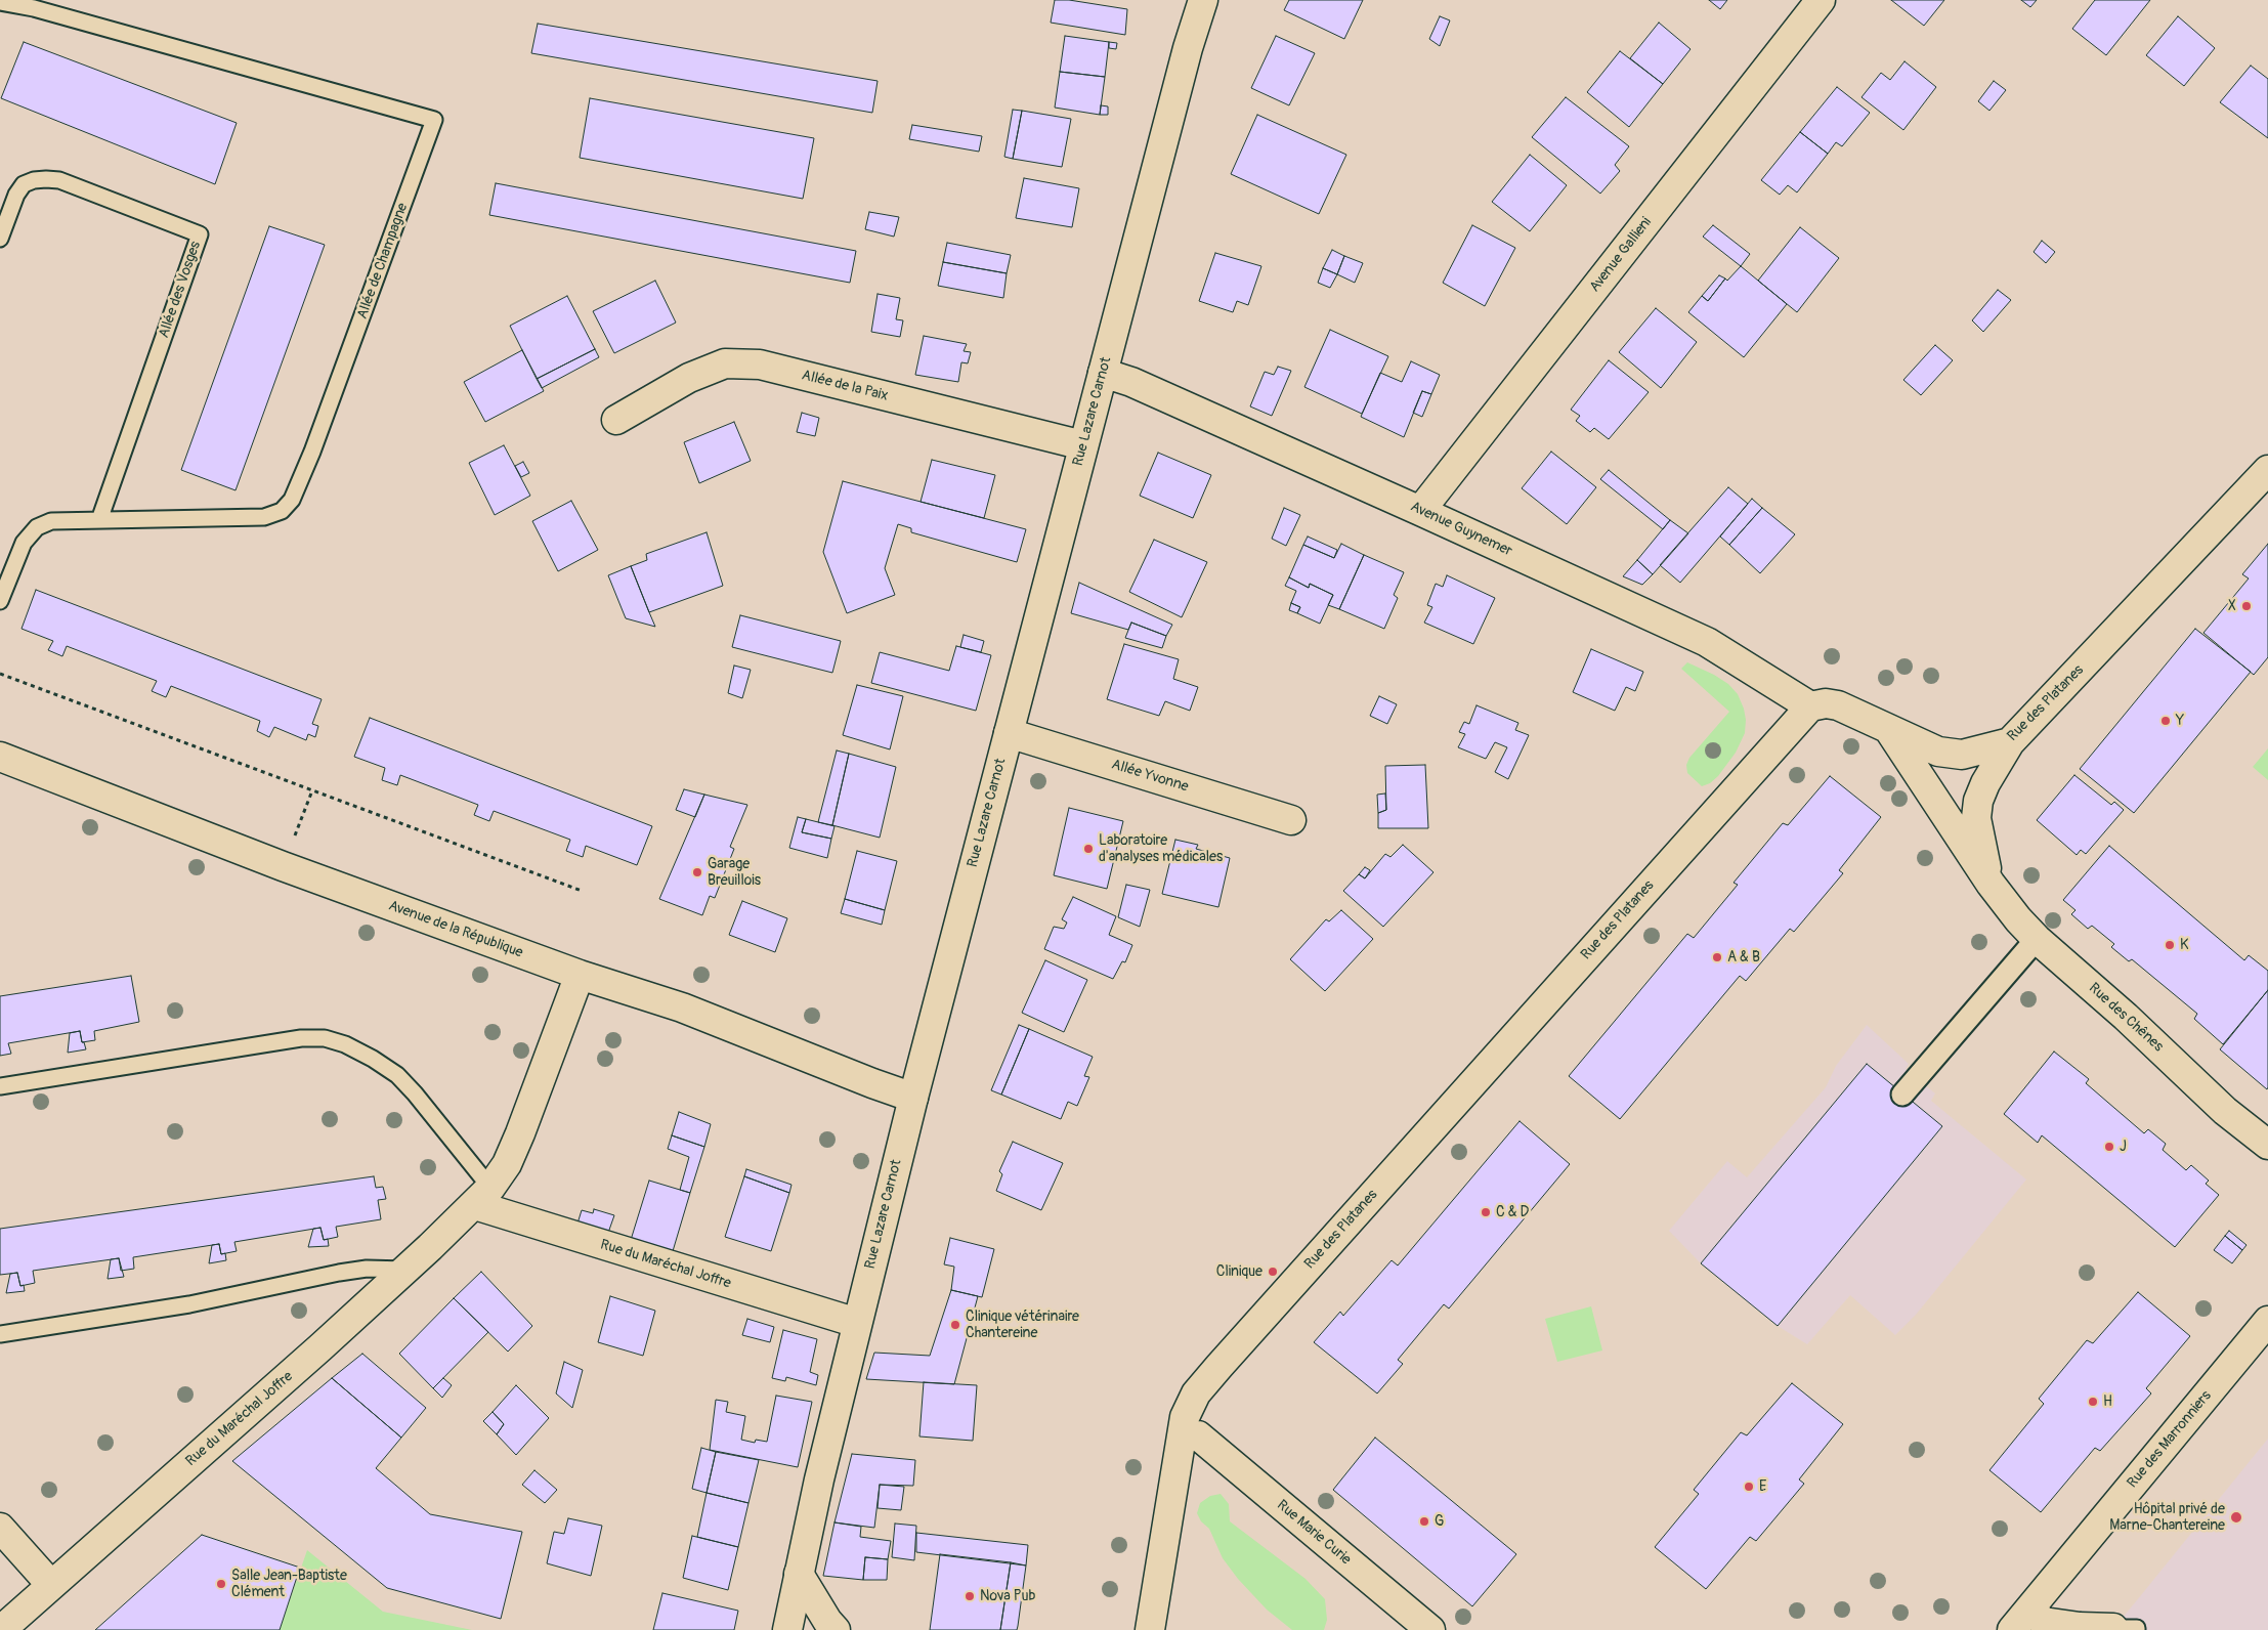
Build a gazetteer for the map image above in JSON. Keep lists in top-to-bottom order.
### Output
{
  "streets": {
    "street": [
      "Avenue Gallieni",
      "Allée de la Paix",
      "Rue Lazare Carnot",
      "Avenue Guynemer",
      "Rue des Platanes",
      "Allée Yvonne",
      "Avenue de la République",
      "Rue des Chênes",
      "Rue du Maréchal Joffre",
      "Rue des Marronniers",
      "Rue Marie Curie"
    ],
    "lane": ["Allée de Champagne", "Allée des Vosges"]
  },
  "crossings": [
    ["Avenue Gallieni", "Avenue Guynemer"],
    ["Allée de Champagne", "Allée des Vosges"],
    ["Allée de la Paix", "Rue Lazare Carnot"],
    ["Rue Lazare Carnot", "Avenue Guynemer"],
    ["Rue Lazare Carnot", "Allée Yvonne"],
    ["Rue Lazare Carnot", "Avenue de la République"],
    ["Rue Lazare Carnot", "Rue du Maréchal Joffre"],
    ["Avenue Guynemer", "Rue des Platanes"],
    ["Rue des Platanes", "Rue des Chênes"],
    ["Avenue de la République", "Rue du Maréchal Joffre"]
  ],
  "places": [
    "X",
    "Y",
    "Laboratoire d'analyses médicales",
    "Garage Breuillois",
    "K",
    "A & B",
    "J",
    "C & D",
    "Clinique",
    "Clinique vétérinaire Chantereine",
    "H",
    "E",
    "Hôpital privé de Marne-Chantereine",
    "G",
    "Salle Jean-Baptiste Clément",
    "Nova Pub"
  ]
}
